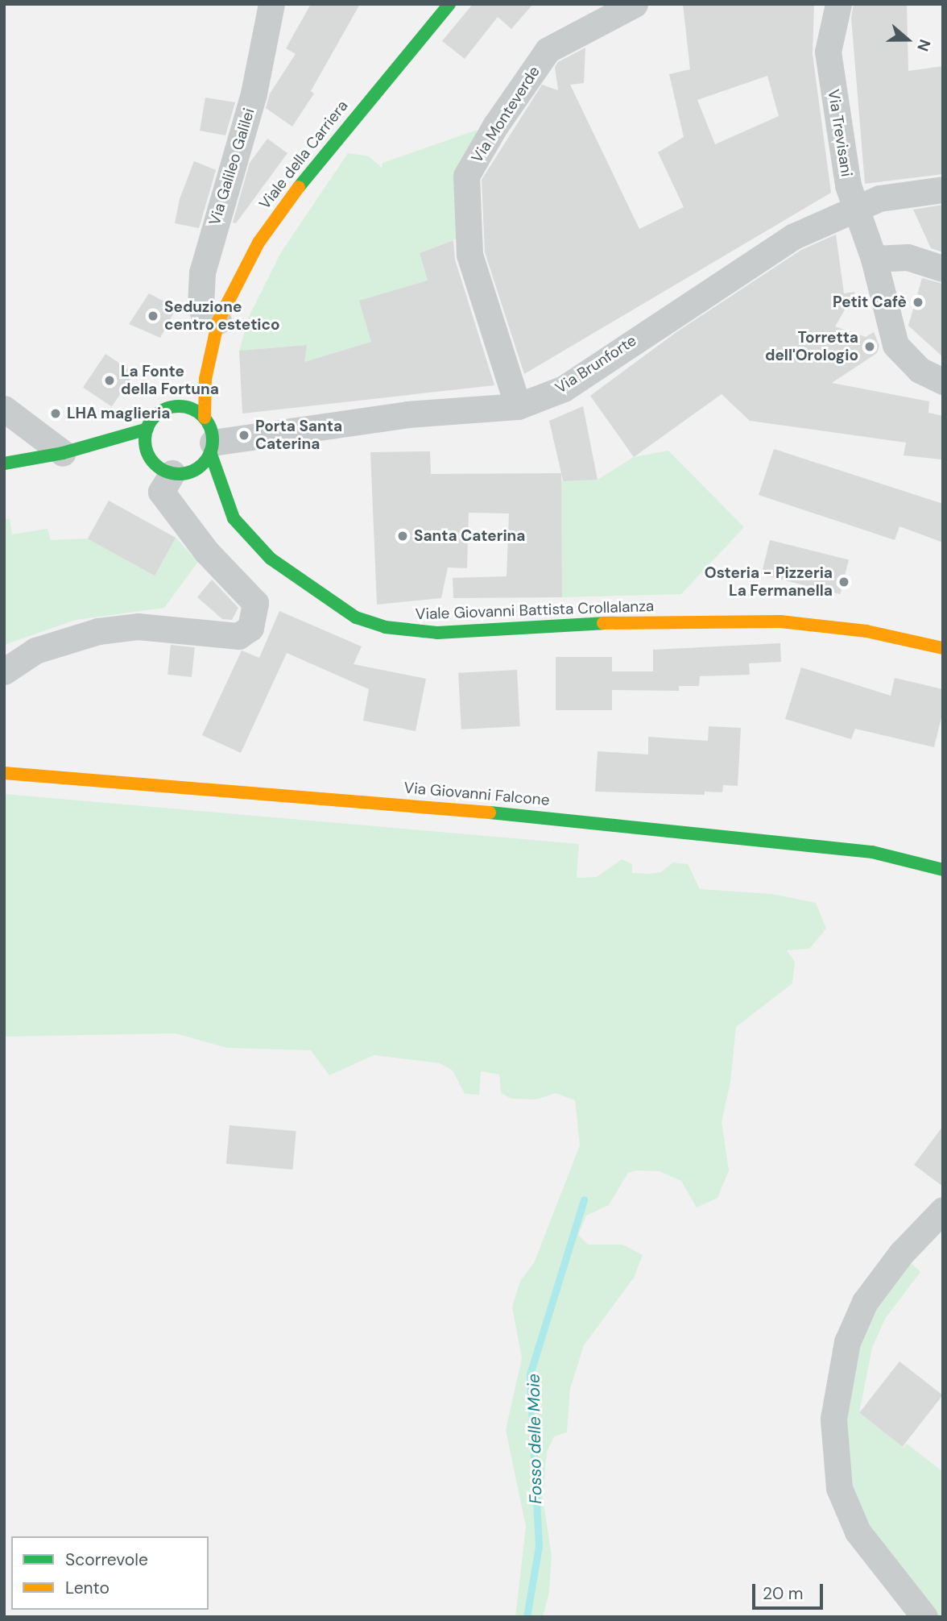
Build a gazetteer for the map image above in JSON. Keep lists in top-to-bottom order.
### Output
{
  "streets": {
    "main road": ["Viale della Carriera", "Viale Giovanni Battista Crollalanza", "Via Giovanni Falcone"],
    "street": [
      "Via Monteverde",
      "Via Trevisani",
      "Via Galileo Galilei",
      "Via Brunforte"
    ]
  },
  "crossings": [
    ["Via Monteverde", "Via Brunforte"],
    ["Via Trevisani", "Via Brunforte"],
    ["Viale della Carriera", "Via Galileo Galilei"],
    ["Viale della Carriera", "Via Brunforte"],
    ["Viale della Carriera", "Viale Giovanni Battista Crollalanza"],
    ["Via Brunforte", "Viale Giovanni Battista Crollalanza"]
  ],
  "water": ["Fosso delle Moie"],
  "places": [
    "Petit Cafè",
    "Seduzione centro estetico",
    "Torretta dell'Orologio",
    "La Fonte della Fortuna",
    "LHA maglieria",
    "Porta Santa Caterina",
    "Santa Caterina",
    "Osteria - Pizzeria La Fermanella"
  ],
  "legend": ["Scorrevole", "Lento"],
  "scale_bar": "20 m",
  "north": "right"
}
